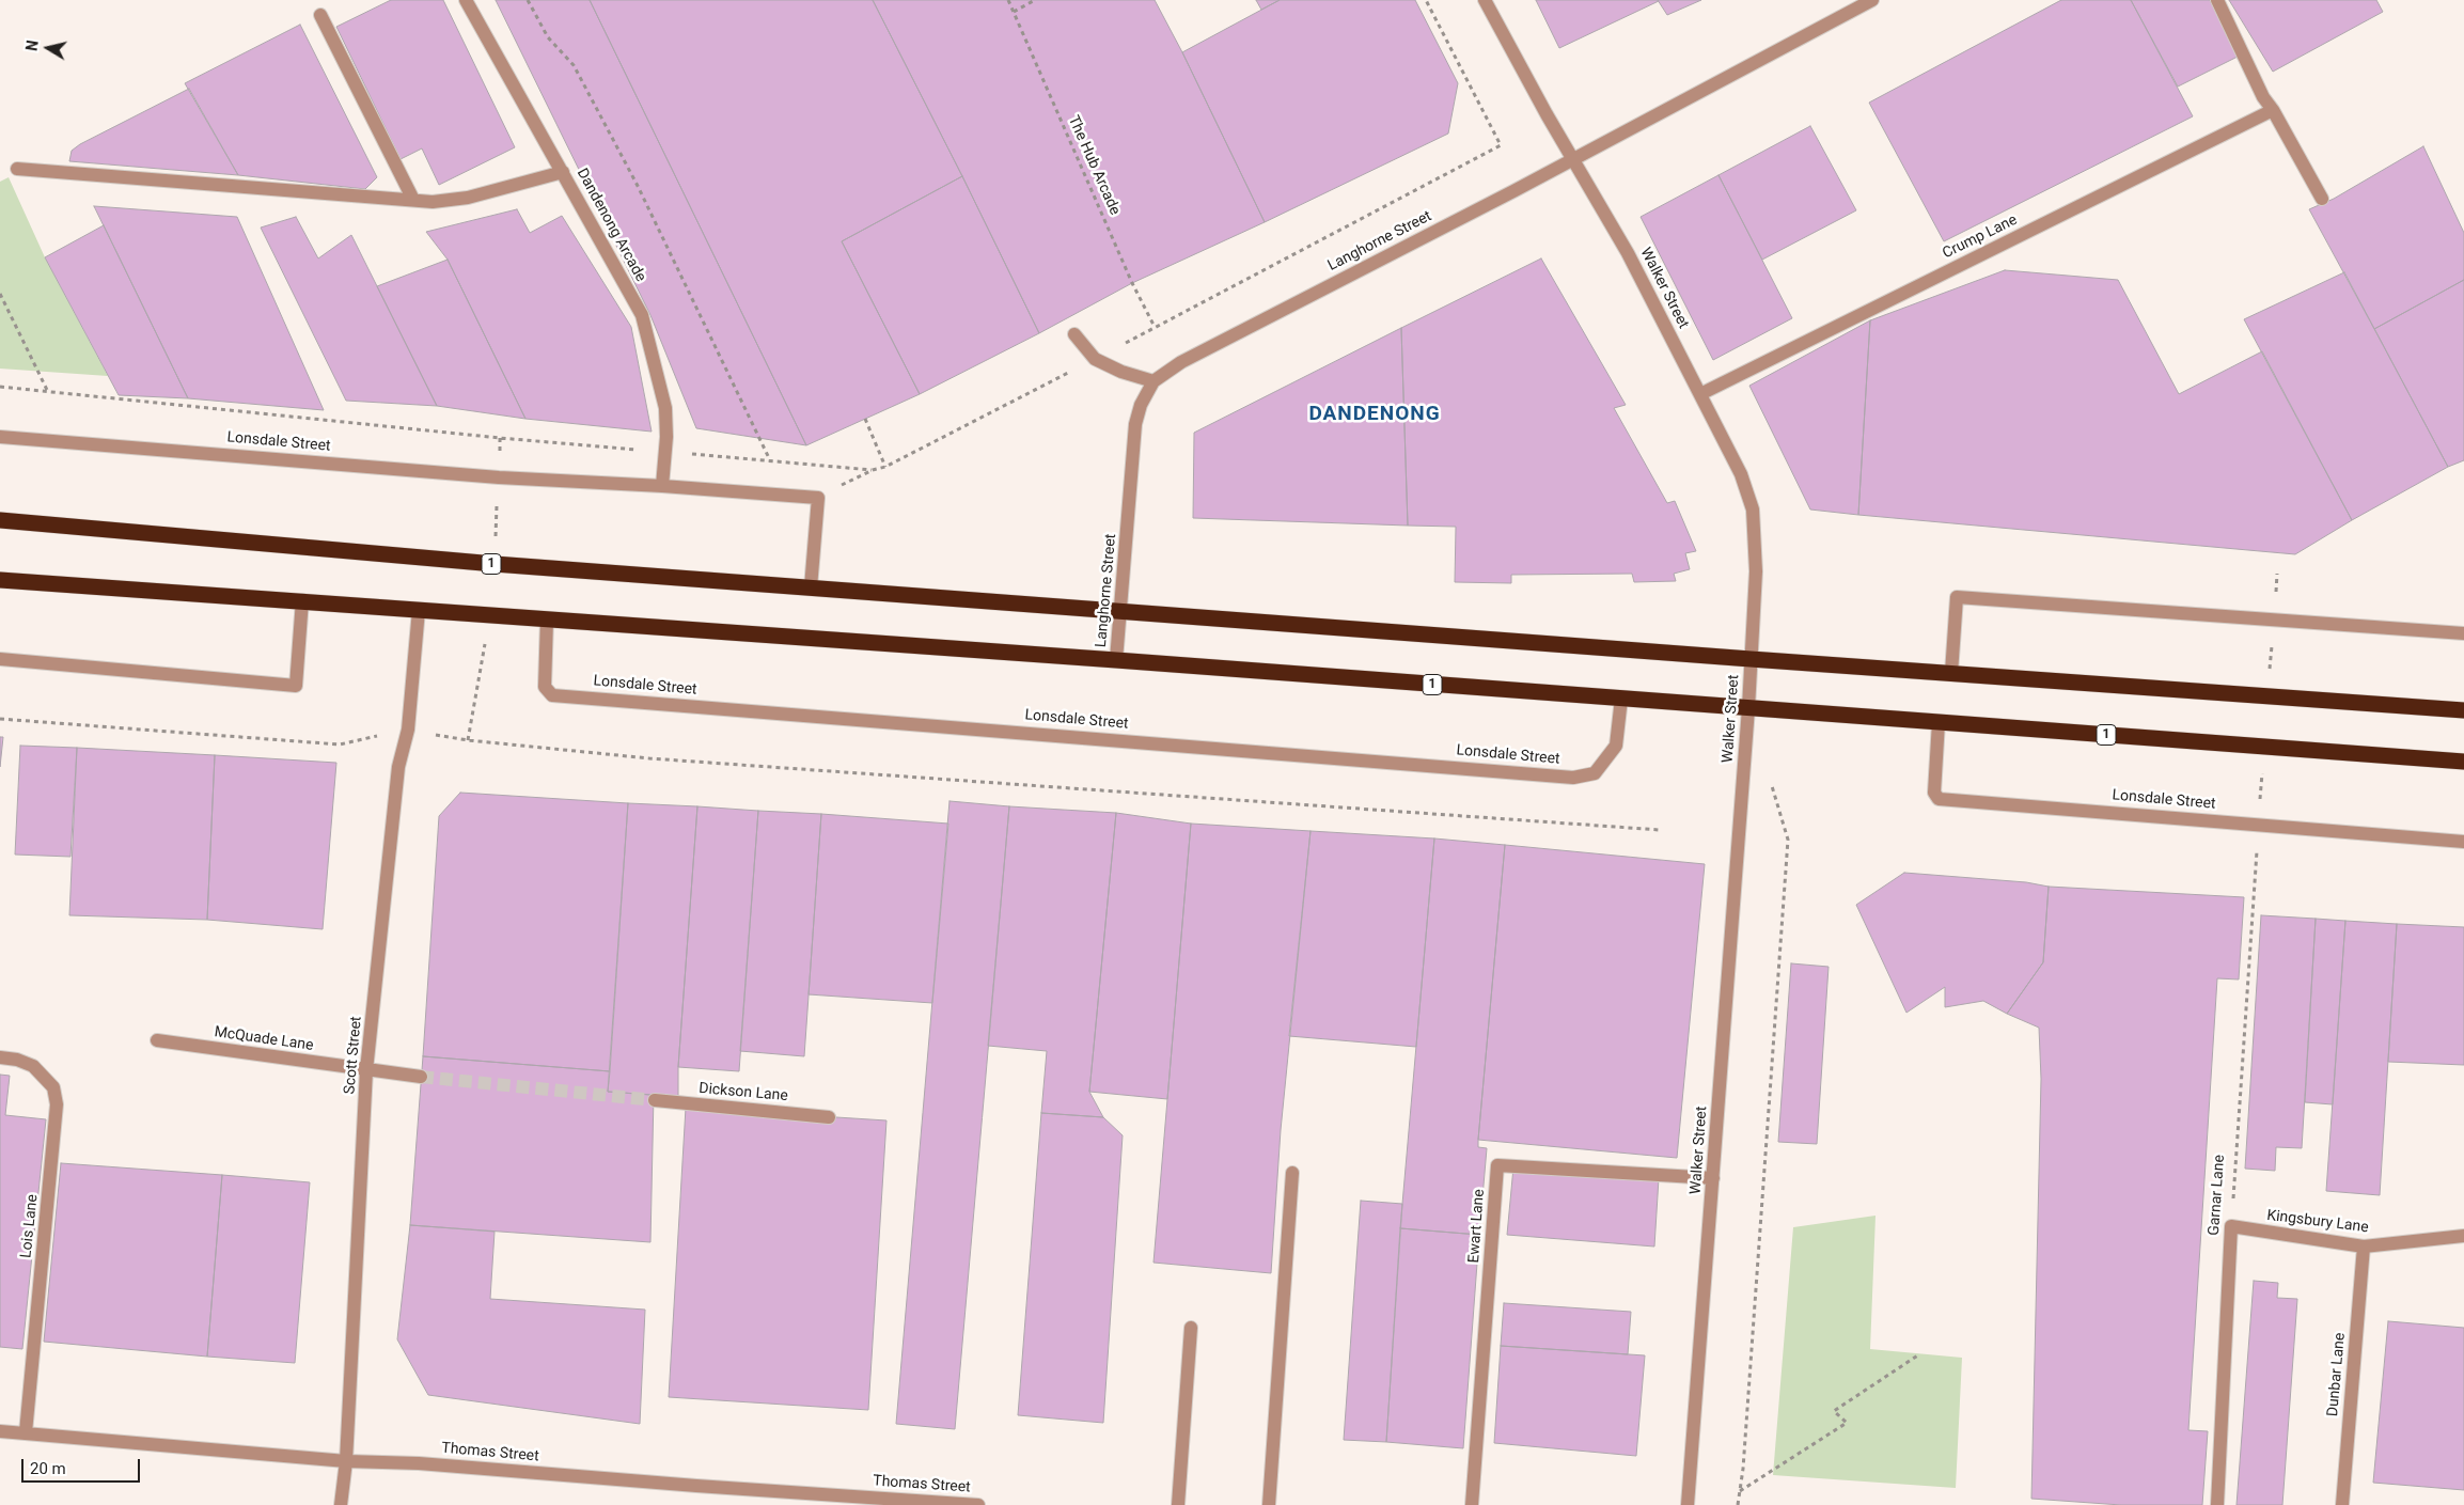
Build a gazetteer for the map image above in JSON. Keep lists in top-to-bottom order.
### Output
{
  "streets": {
    "highway": ["1"],
    "street": [
      "Dandenong Arcade",
      "Crump Lane",
      "Langhorne Street",
      "Walker Street",
      "Lonsdale Street",
      "McQuade Lane",
      "Scott Street",
      "Dickson Lane",
      "Garnar Lane",
      "Kingsbury Lane",
      "Lois Lane",
      "Ewart Lane",
      "Dunbar Lane",
      "Thomas Street"
    ],
    "path": ["The Hub Arcade"]
  },
  "crossings": [
    ["Dandenong Arcade", "Lonsdale Street"],
    ["Crump Lane", "Walker Street"],
    ["Langhorne Street", "Walker Street"],
    ["Langhorne Street", "1"],
    ["Walker Street", "1"],
    ["Walker Street", "Ewart Lane"],
    ["Lonsdale Street", "1"],
    ["1", "Scott Street"],
    ["McQuade Lane", "Scott Street"],
    ["Scott Street", "Thomas Street"],
    ["Garnar Lane", "Kingsbury Lane"],
    ["Kingsbury Lane", "Dunbar Lane"],
    ["Lois Lane", "Thomas Street"]
  ],
  "districts": ["DANDENONG"],
  "scale_bar": "20 m",
  "north": "left"
}
